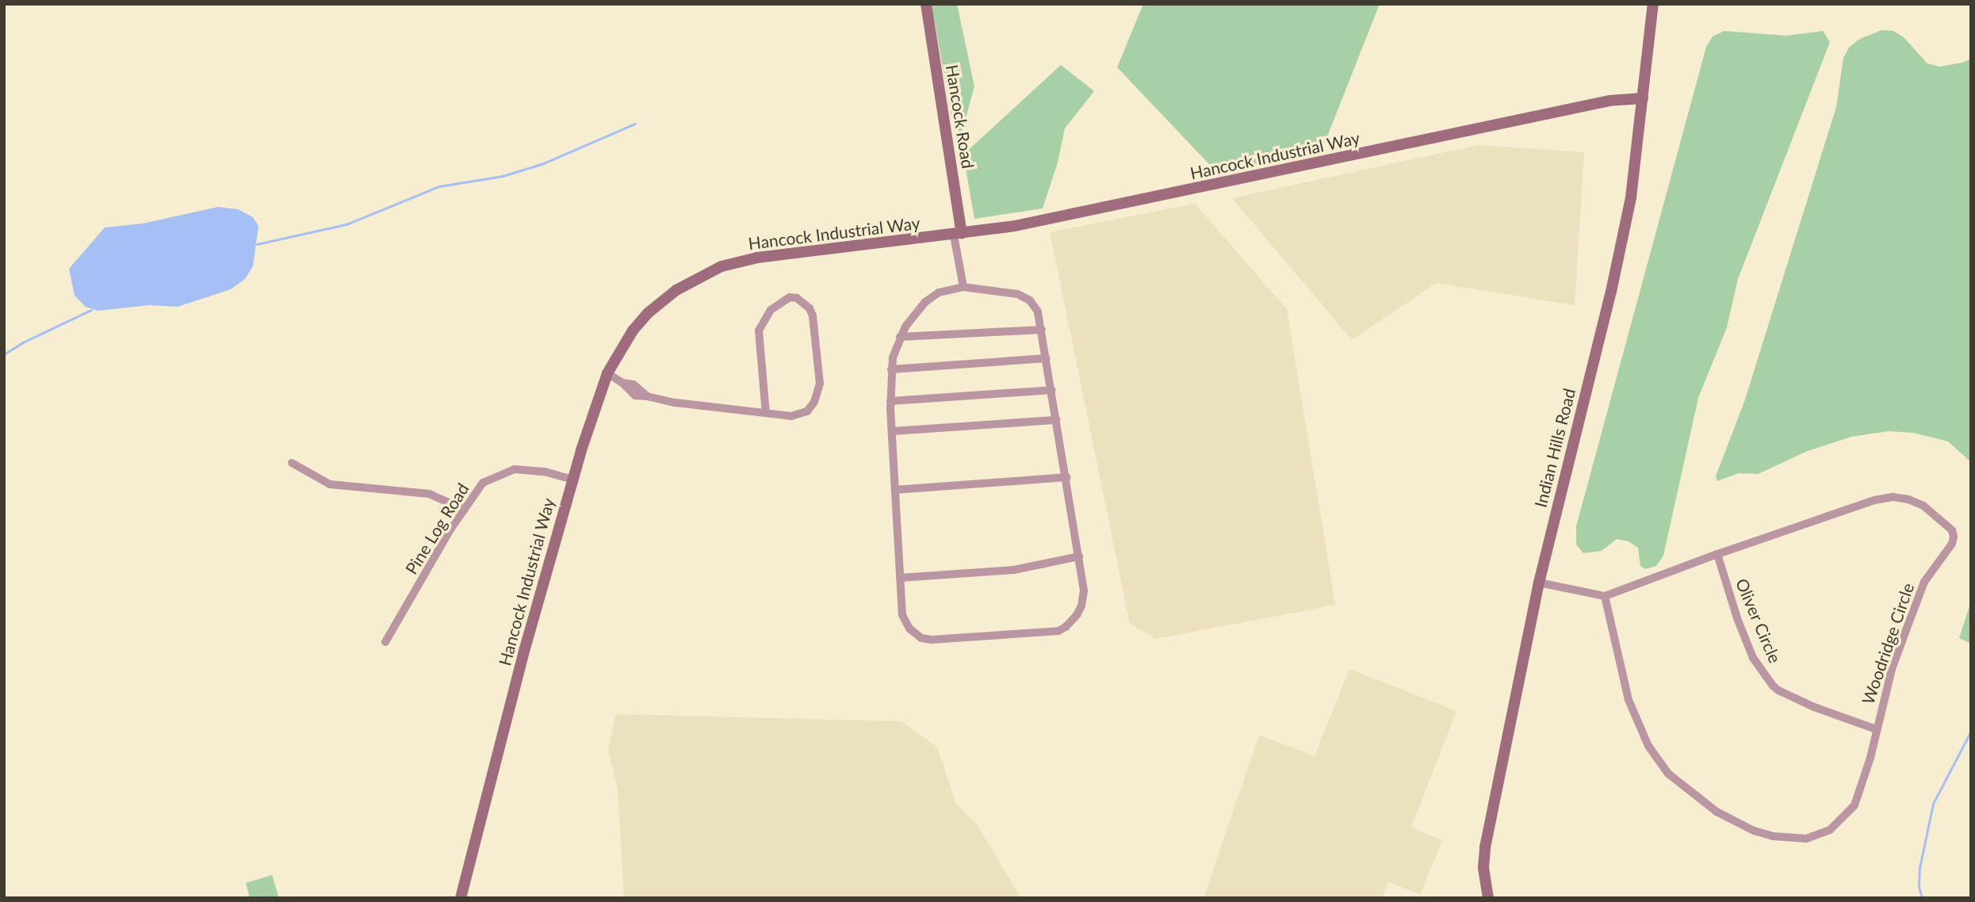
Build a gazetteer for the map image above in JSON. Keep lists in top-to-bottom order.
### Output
{
  "streets": {
    "street": [
      "Hancock Road",
      "Hancock Industrial Way",
      "Indian Hills Road",
      "Pine Log Road",
      "Oliver Circle",
      "Woodridge Circle"
    ]
  },
  "crossings": [
    ["Hancock Road", "Hancock Industrial Way"],
    ["Hancock Industrial Way", "Indian Hills Road"],
    ["Hancock Industrial Way", "Pine Log Road"],
    ["Oliver Circle", "Woodridge Circle"]
  ]
}
